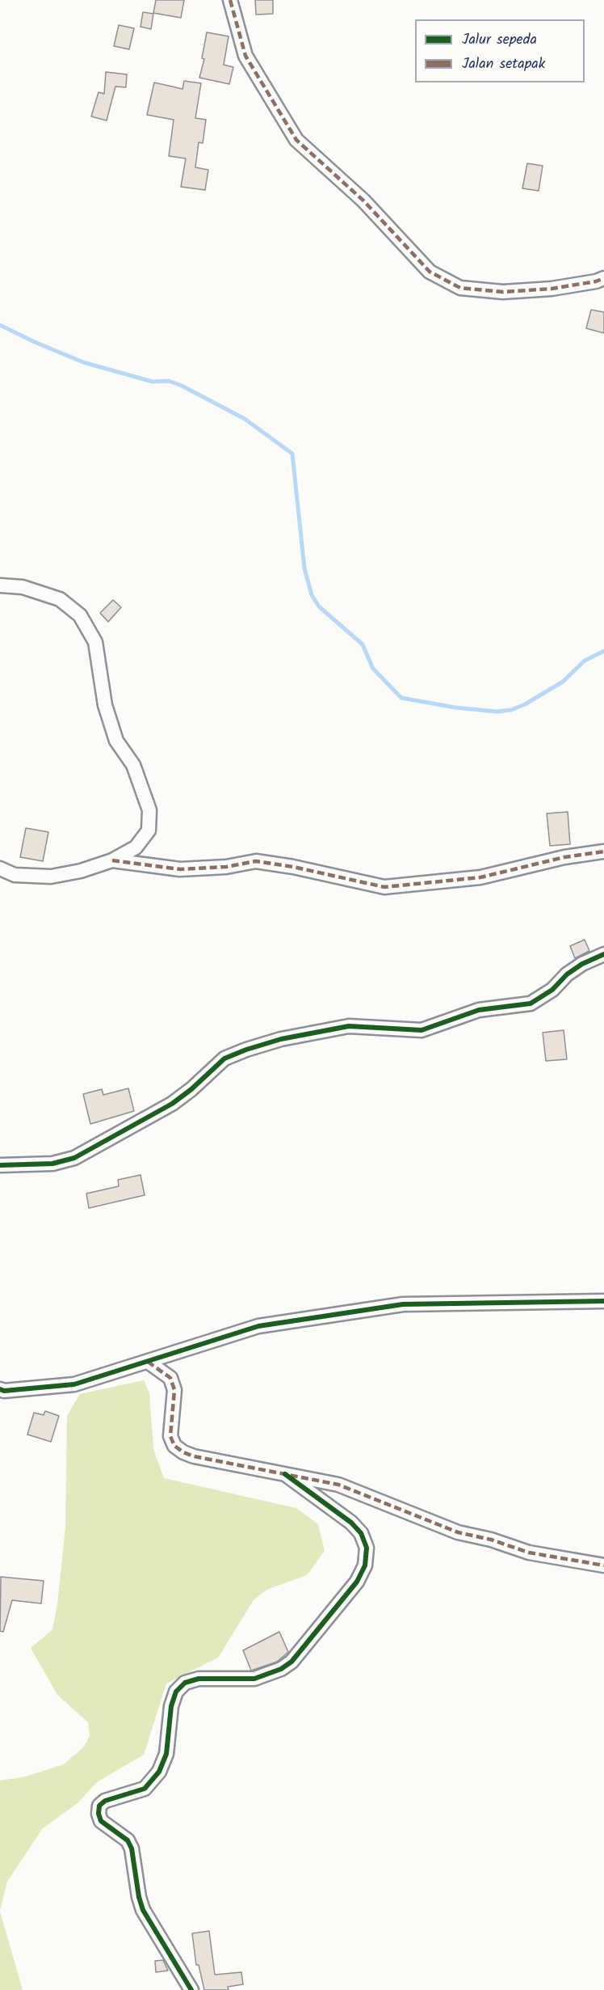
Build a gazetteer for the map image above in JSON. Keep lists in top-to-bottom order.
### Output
{
  "legend": ["Jalur sepeda", "Jalan setapak"]
}
